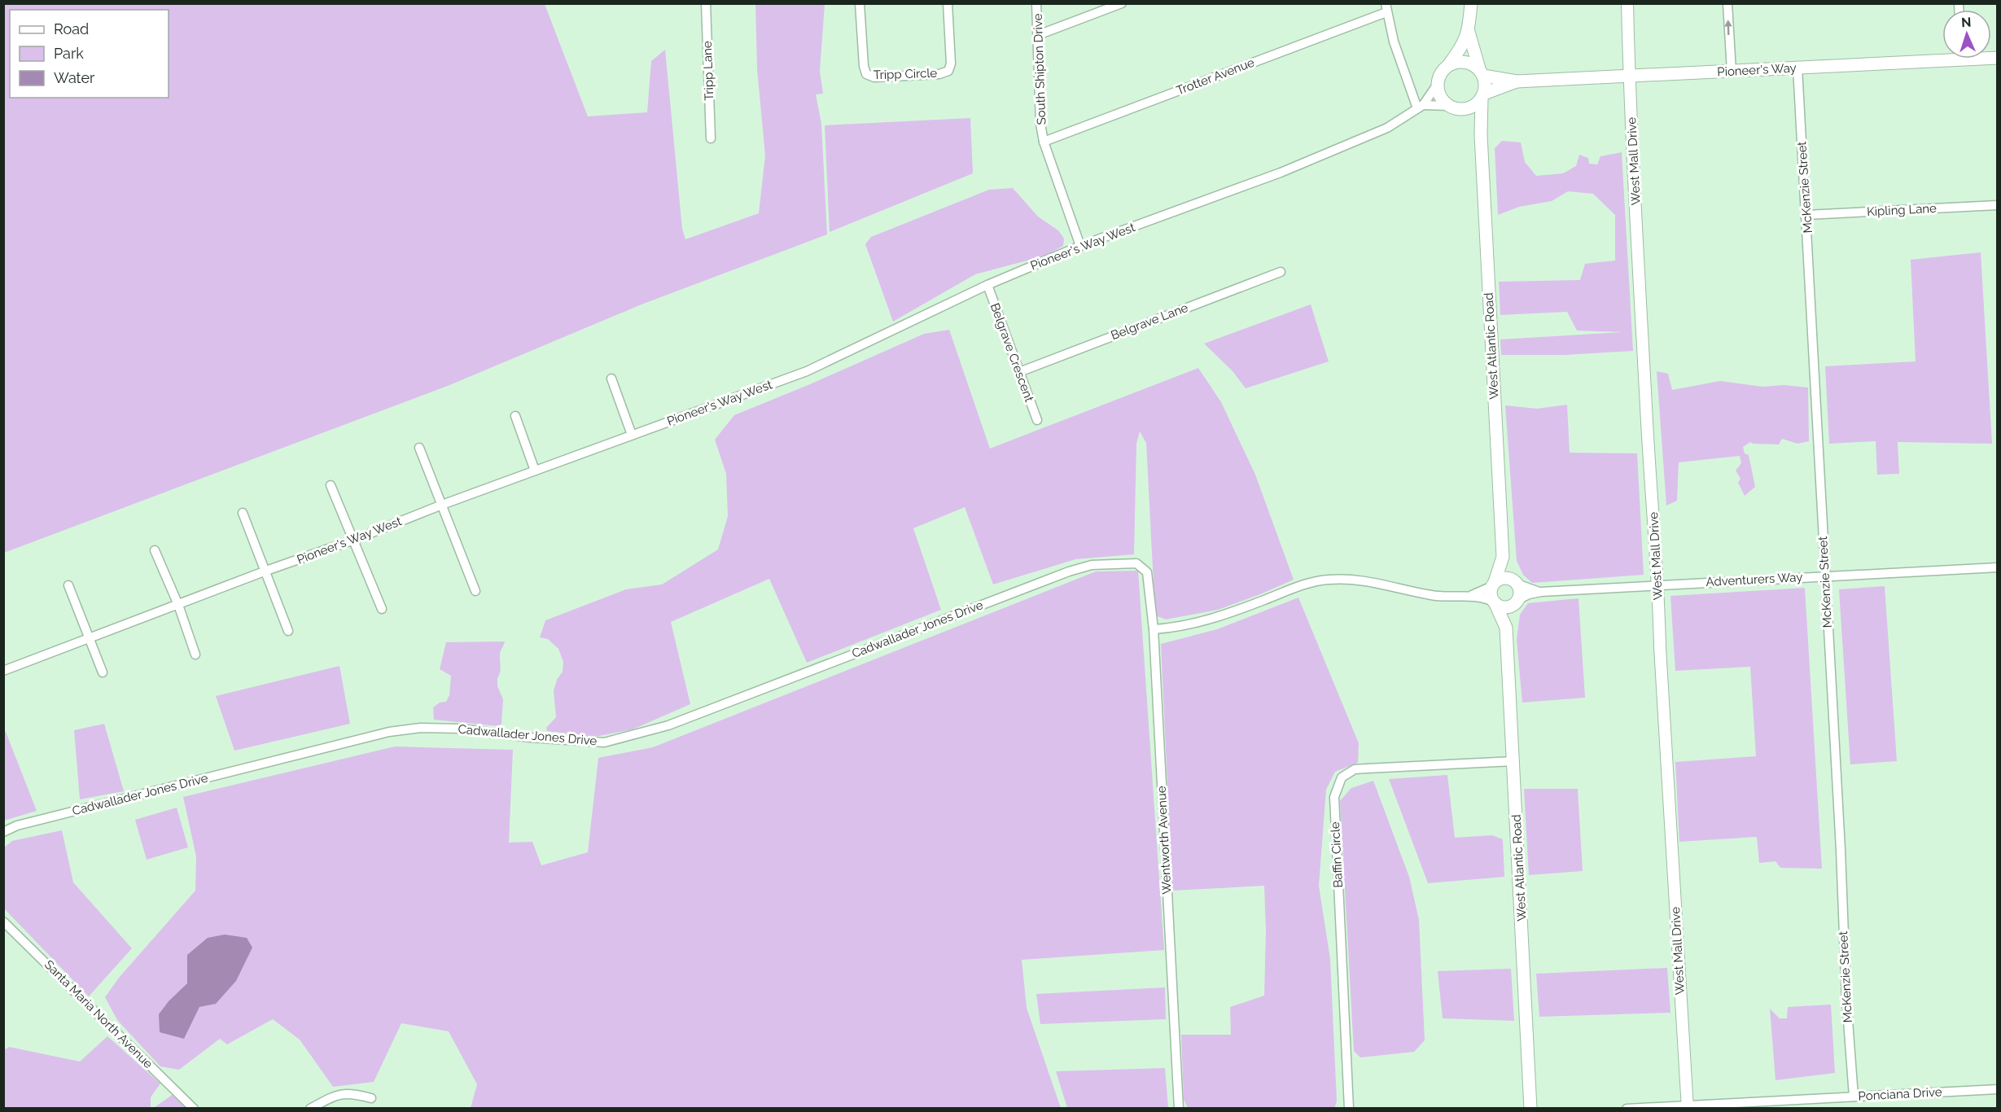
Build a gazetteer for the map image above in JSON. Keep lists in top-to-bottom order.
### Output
{
  "streets": {
    "main road": ["Pioneer's Way", "West Atlantic Road"],
    "street": [
      "South Shipton Drive",
      "Tripp Lane",
      "Tripp Circle",
      "Trotter Avenue",
      "West Mall Drive",
      "McKenzie Street",
      "Kipling Lane",
      "Pioneer's Way West",
      "Belgrave Lane",
      "Belgrave Crescent",
      "Adventurers Way",
      "Cadwallader Jones Drive",
      "Wentworth Avenue",
      "Baffin Circle",
      "Santa Maria North Avenue",
      "Ponciana Drive"
    ]
  },
  "crossings": [
    ["South Shipton Drive", "Trotter Avenue"],
    ["South Shipton Drive", "Pioneer's Way West"],
    ["Pioneer's Way", "West Mall Drive"],
    ["Pioneer's Way", "McKenzie Street"],
    ["Pioneer's Way", "Pioneer's Way West"],
    ["Pioneer's Way", "West Atlantic Road"],
    ["West Mall Drive", "Adventurers Way"],
    ["West Mall Drive", "Ponciana Drive"],
    ["McKenzie Street", "Kipling Lane"],
    ["McKenzie Street", "Adventurers Way"],
    ["McKenzie Street", "Ponciana Drive"],
    ["Pioneer's Way West", "West Atlantic Road"],
    ["Pioneer's Way West", "Belgrave Crescent"],
    ["Belgrave Lane", "Belgrave Crescent"],
    ["West Atlantic Road", "Adventurers Way"],
    ["West Atlantic Road", "Baffin Circle"],
    ["Cadwallader Jones Drive", "Wentworth Avenue"]
  ],
  "legend": ["Road", "Park", "Water"],
  "north": "top"
}
